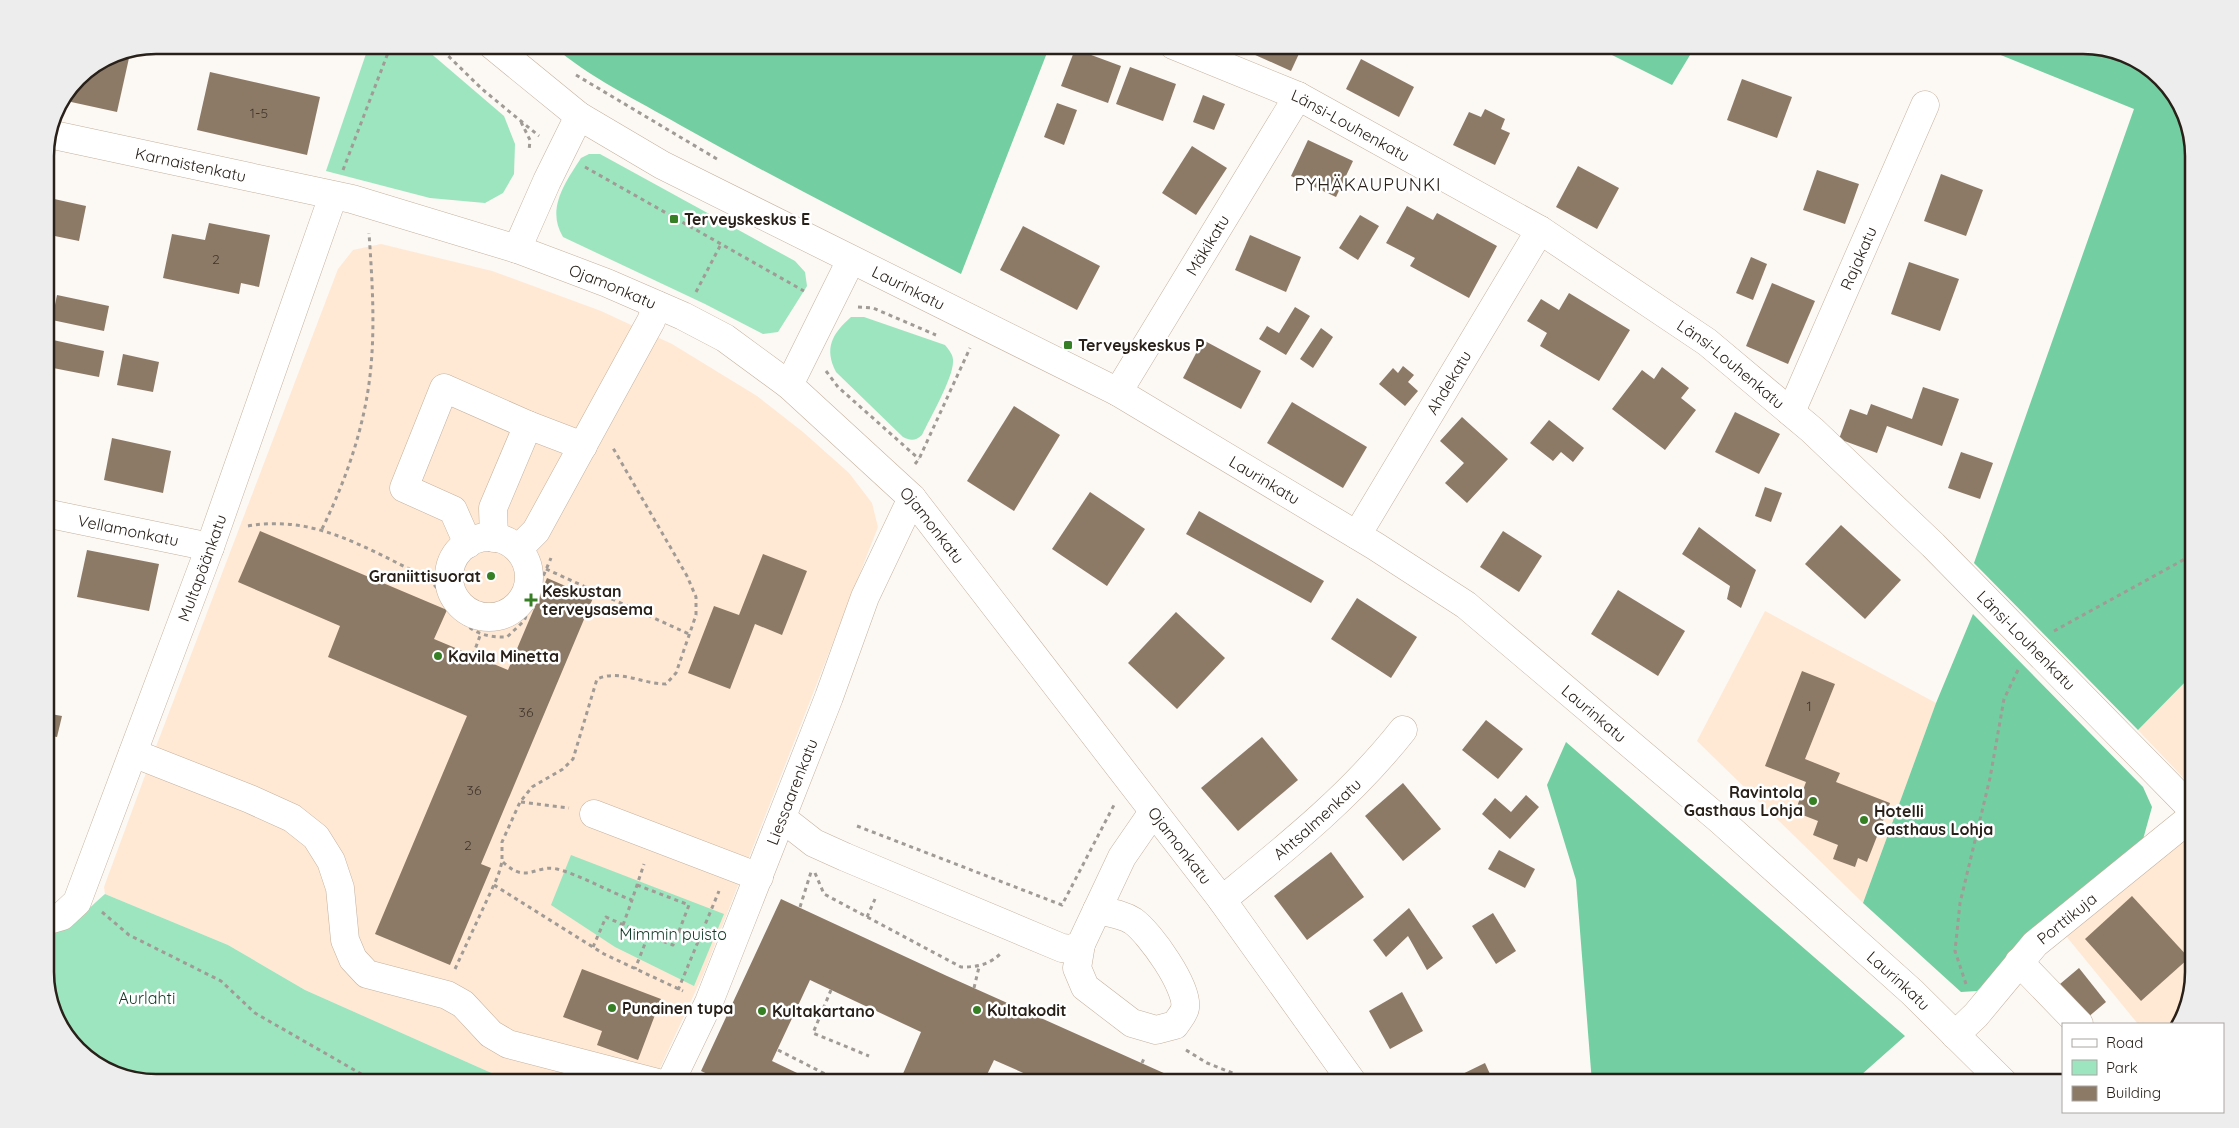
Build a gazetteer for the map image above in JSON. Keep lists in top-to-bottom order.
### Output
{
  "streets": {
    "street": [
      "Länsi-Louhenkatu",
      "Karnaistenkatu",
      "Mäkikatu",
      "Rajakatu",
      "Ojamonkatu",
      "Laurinkatu",
      "Ahdekatu",
      "Vellamonkatu",
      "Multapäänkatu",
      "Liessaarenkatu",
      "Ahtsalmenkatu",
      "Porttikuja"
    ]
  },
  "crossings": [
    ["Länsi-Louhenkatu", "Mäkikatu"],
    ["Länsi-Louhenkatu", "Rajakatu"],
    ["Länsi-Louhenkatu", "Ahdekatu"],
    ["Karnaistenkatu", "Ojamonkatu"],
    ["Karnaistenkatu", "Multapäänkatu"],
    ["Mäkikatu", "Laurinkatu"],
    ["Ojamonkatu", "Multapäänkatu"],
    ["Ojamonkatu", "Liessaarenkatu"],
    ["Ojamonkatu", "Ahtsalmenkatu"],
    ["Laurinkatu", "Ahdekatu"],
    ["Laurinkatu", "Porttikuja"],
    ["Vellamonkatu", "Multapäänkatu"]
  ],
  "districts": ["PYHÄKAUPUNKI"],
  "parks": ["Mimmin puisto", "Aurlahti"],
  "places": {
    "transit": ["Terveyskeskus E", "Terveyskeskus P"],
    "other": [
      "Graniittisuorat",
      "Kavila Minetta",
      "Ravintola Gasthaus Lohja",
      "Hotelli Gasthaus Lohja",
      "Punainen tupa",
      "Kultakodit",
      "Kultakartano"
    ],
    "health": ["Keskustan terveysasema"]
  },
  "house_numbers": [
    "1-5",
    "2",
    "1",
    "36",
    "36",
    "2"
  ],
  "legend": ["Road", "Park", "Building"]
}
